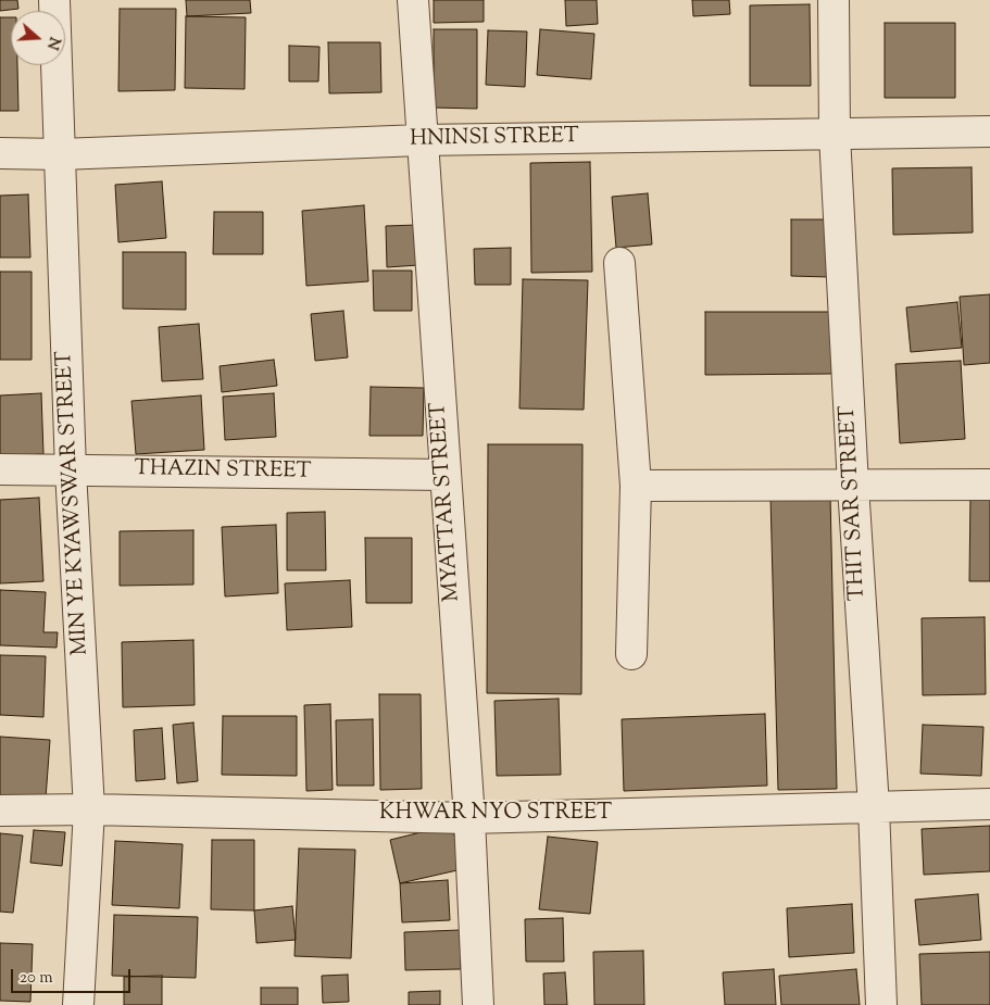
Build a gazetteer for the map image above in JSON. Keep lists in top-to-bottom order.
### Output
{
  "streets": {
    "street": [
      "HNINSI STREET",
      "THAZIN STREET",
      "MYATTAR STREET",
      "MIN YE KYAWSWAR STREET",
      "THIT SAR STREET",
      "KHWAR NYO STREET"
    ]
  },
  "crossings": [
    ["HNINSI STREET", "MYATTAR STREET"],
    ["HNINSI STREET", "MIN YE KYAWSWAR STREET"],
    ["HNINSI STREET", "THIT SAR STREET"],
    ["THAZIN STREET", "MYATTAR STREET"],
    ["THAZIN STREET", "MIN YE KYAWSWAR STREET"],
    ["MYATTAR STREET", "KHWAR NYO STREET"],
    ["MIN YE KYAWSWAR STREET", "KHWAR NYO STREET"],
    ["THIT SAR STREET", "KHWAR NYO STREET"]
  ],
  "scale_bar": "20 m",
  "north": "right"
}
